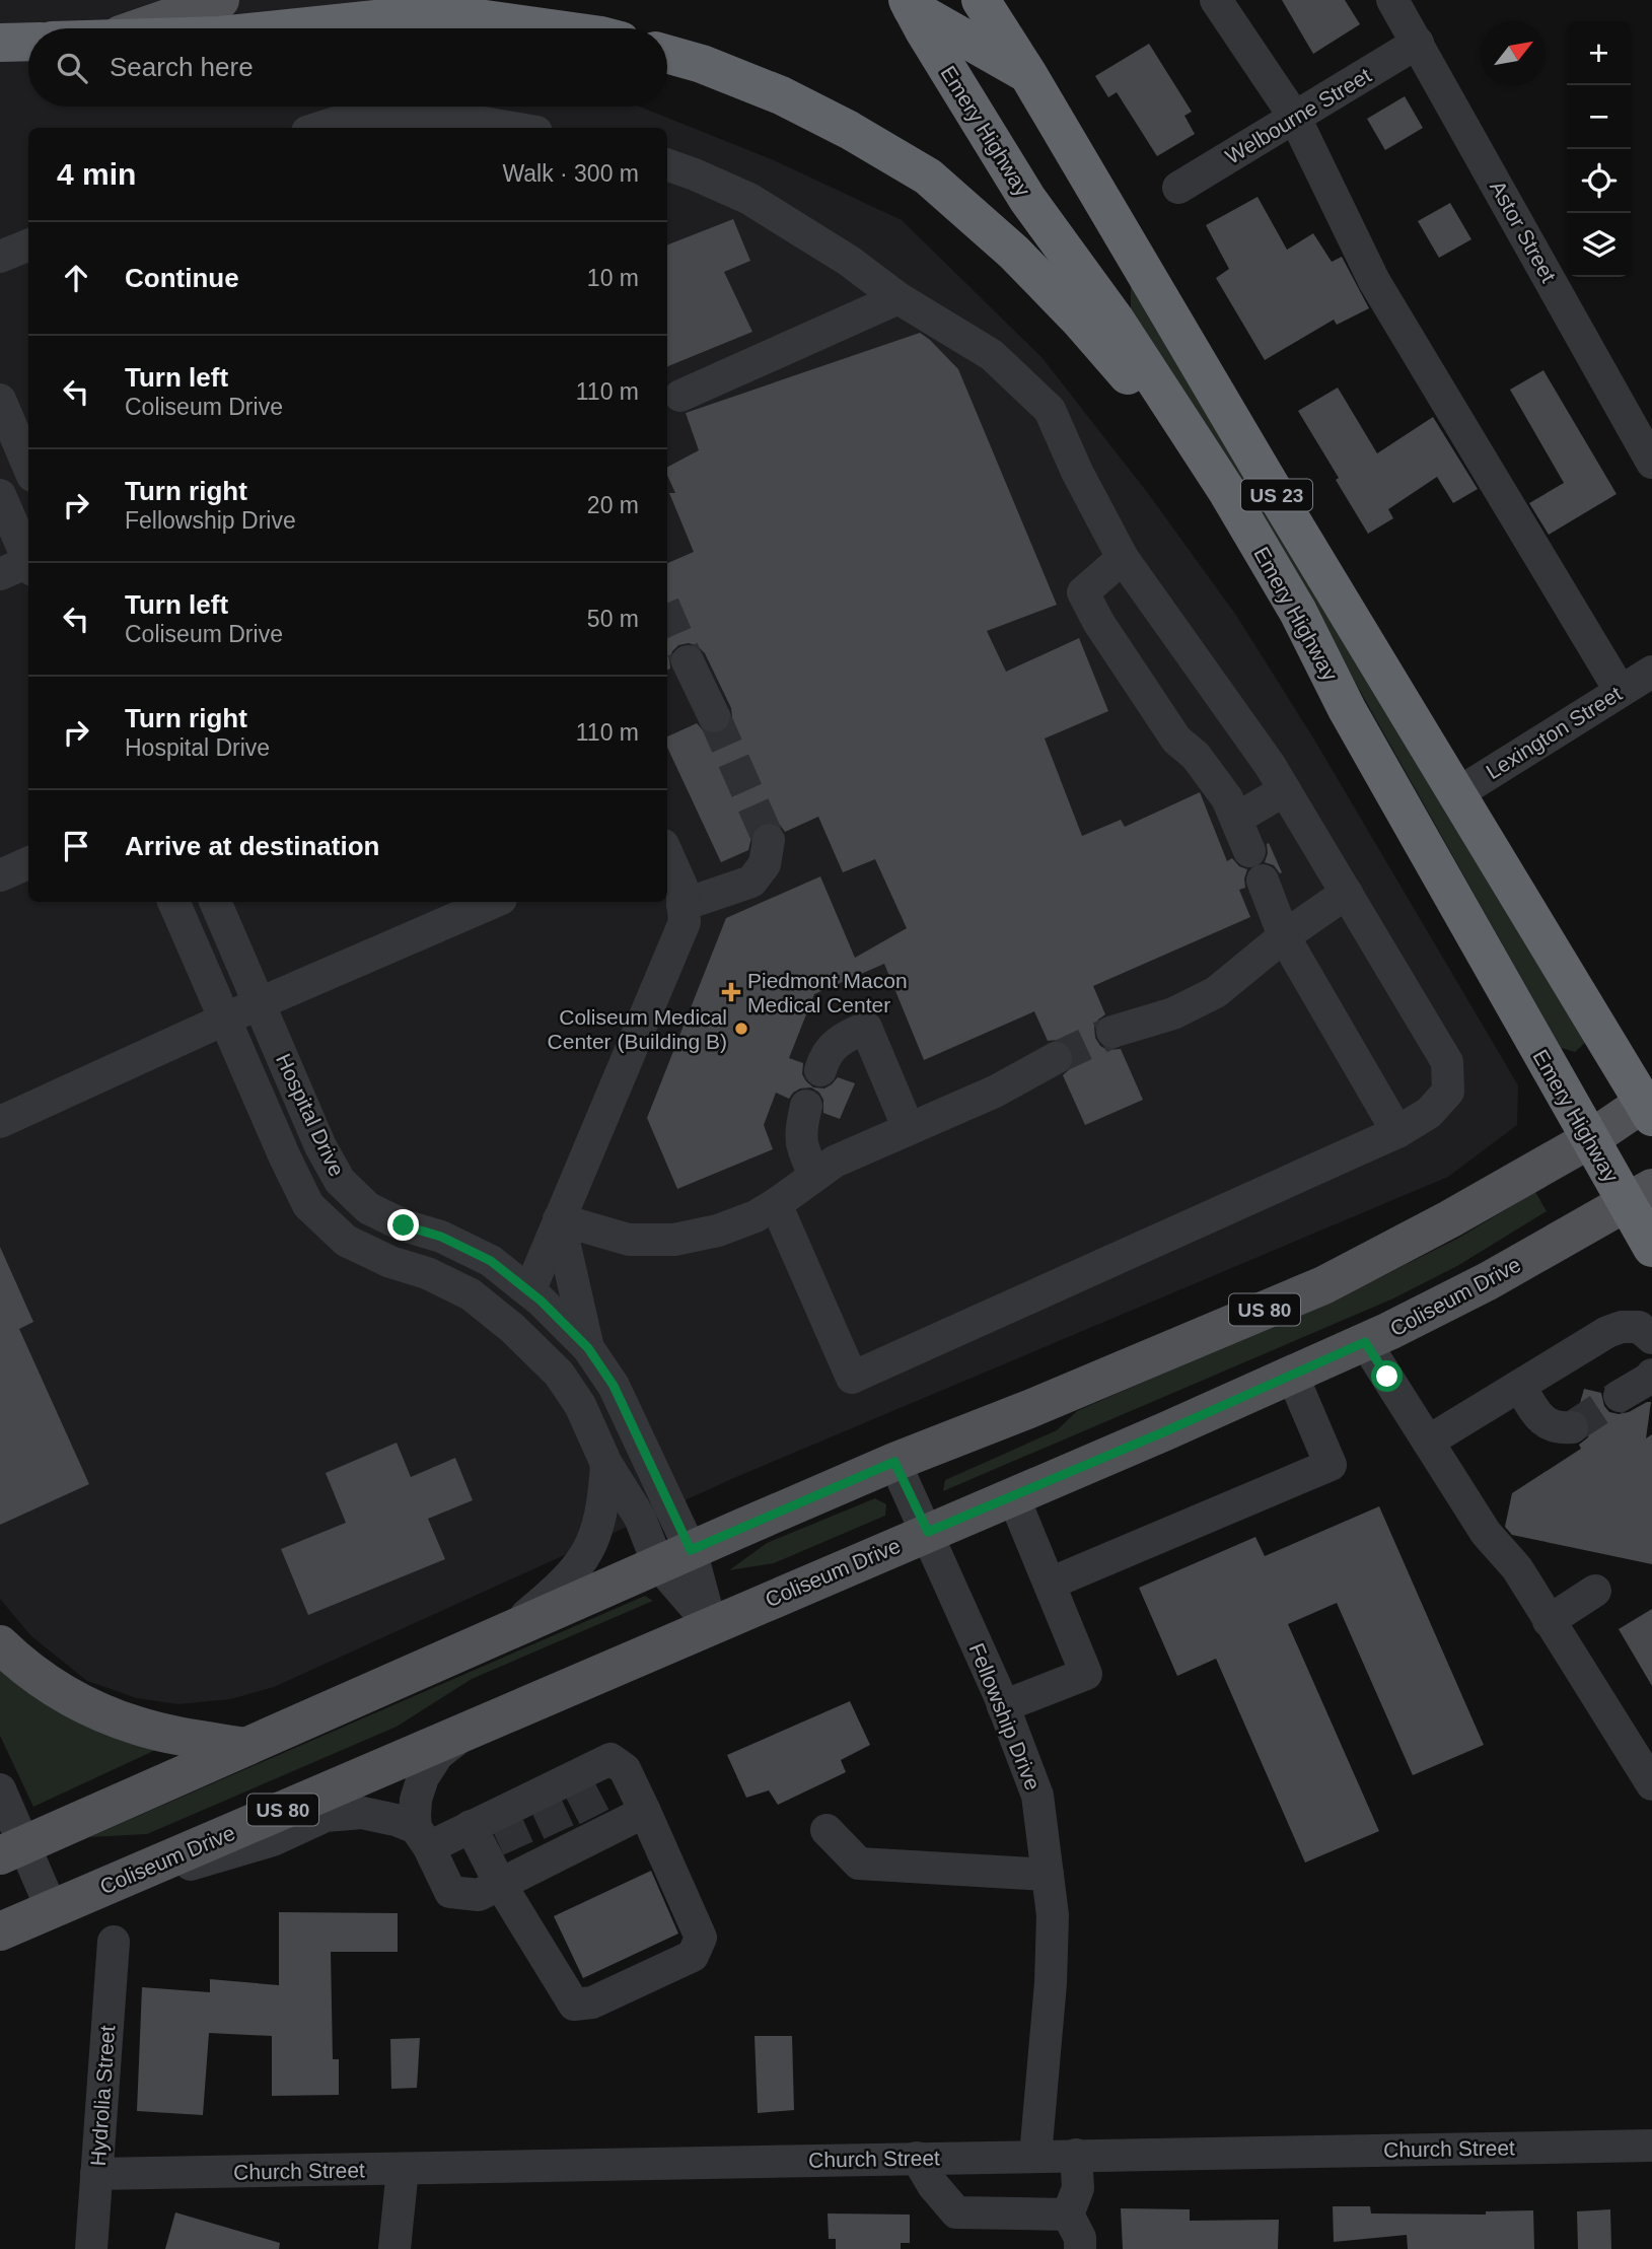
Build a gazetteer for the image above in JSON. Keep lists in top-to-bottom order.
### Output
{
  "streets": {
    "highway": ["Emery Highway", "US 23"],
    "main road": ["Coliseum Drive", "US 80"],
    "street": [
      "Welbourne Street",
      "Astor Street",
      "Lexington Street",
      "Hospital Drive",
      "Fellowship Drive",
      "Hydrolia Street",
      "Church Street"
    ]
  },
  "crossings": [
    ["Welbourne Street", "Astor Street"],
    ["Emery Highway", "Lexington Street"],
    ["Emery Highway", "Coliseum Drive"],
    ["Emery Highway", "US 80"],
    ["Hospital Drive", "Coliseum Drive"],
    ["Hospital Drive", "US 80"],
    ["Coliseum Drive", "Fellowship Drive"],
    ["US 80", "Fellowship Drive"],
    ["Fellowship Drive", "Church Street"],
    ["Hydrolia Street", "Church Street"]
  ],
  "places": {
    "health": ["Piedmont Macon Medical Center"],
    "other": ["Coliseum Medical Center (Building B)"]
  },
  "north": "top right",
  "page": {
    "map_buttons": ["+", "−"],
    "search": "Search here",
    "heading": ["4 min", "Walk · 300 m"],
    "list": [
      ["Continue", "10 m"],
      ["Turn left", "Coliseum Drive", "110 m"],
      ["Turn right", "Fellowship Drive", "20 m"],
      ["Turn left", "Coliseum Drive", "50 m"],
      ["Turn right", "Hospital Drive", "110 m"],
      "Arrive at destination"
    ]
  }
}
